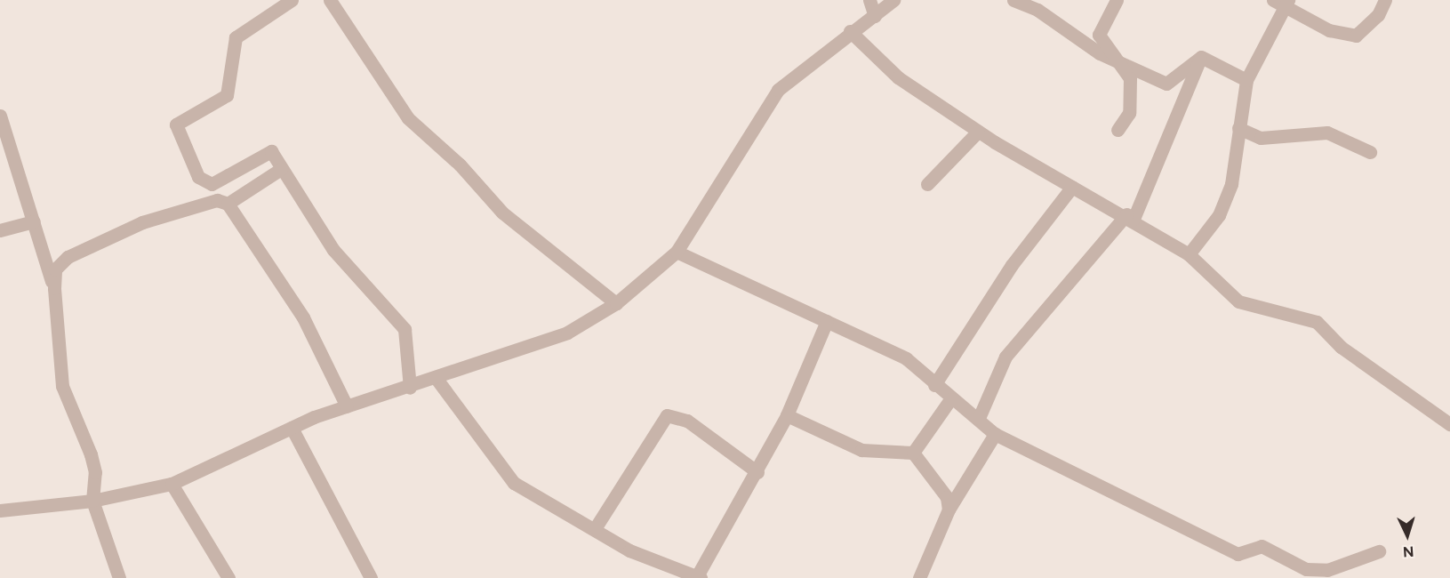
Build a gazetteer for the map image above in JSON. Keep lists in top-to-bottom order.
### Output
{
  "north": "bottom"
}
